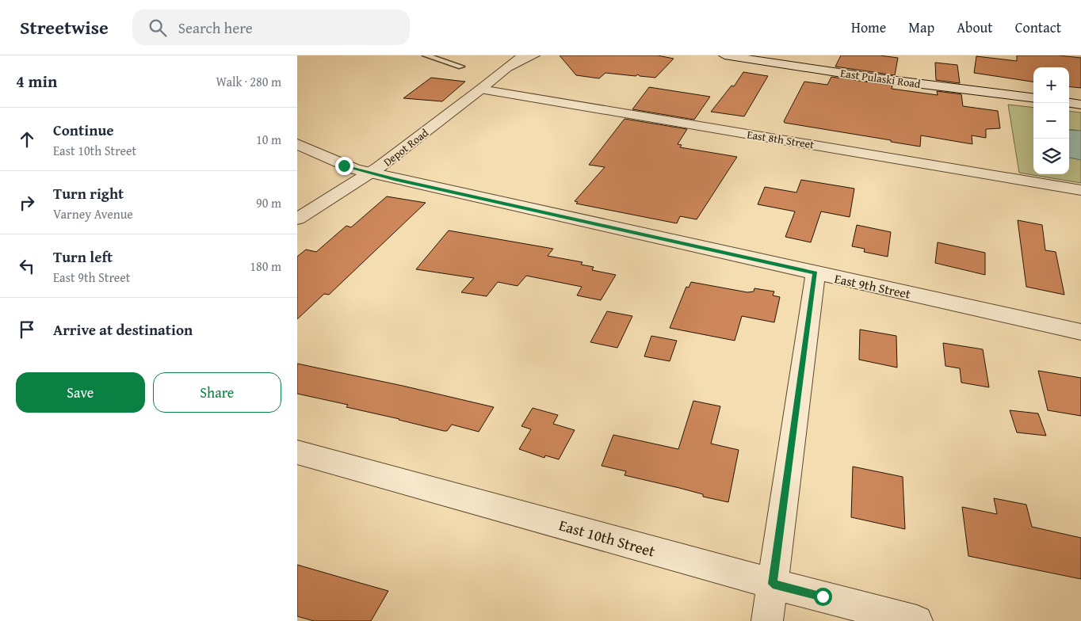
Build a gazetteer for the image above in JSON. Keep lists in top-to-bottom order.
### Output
{
  "streets": {
    "street": [
      "East Pulaski Road",
      "East 8th Street",
      "Depot Road",
      "East 9th Street",
      "East 10th Street"
    ]
  },
  "crossings": [
    ["East 8th Street", "Depot Road"],
    ["Depot Road", "East 9th Street"]
  ],
  "page": {
    "header": "Streetwise",
    "search": "Search here",
    "nav": [
      "Home",
      "Map",
      "About",
      "Contact"
    ],
    "heading": ["4 min", "Walk · 280 m"],
    "map_buttons": ["+", "−"],
    "list": [
      ["Continue", "East 10th Street", "10 m"],
      ["Turn right", "Varney Avenue", "90 m"],
      ["Turn left", "East 9th Street", "180 m"],
      "Arrive at destination"
    ],
    "buttons": ["Save", "Share"]
  }
}
